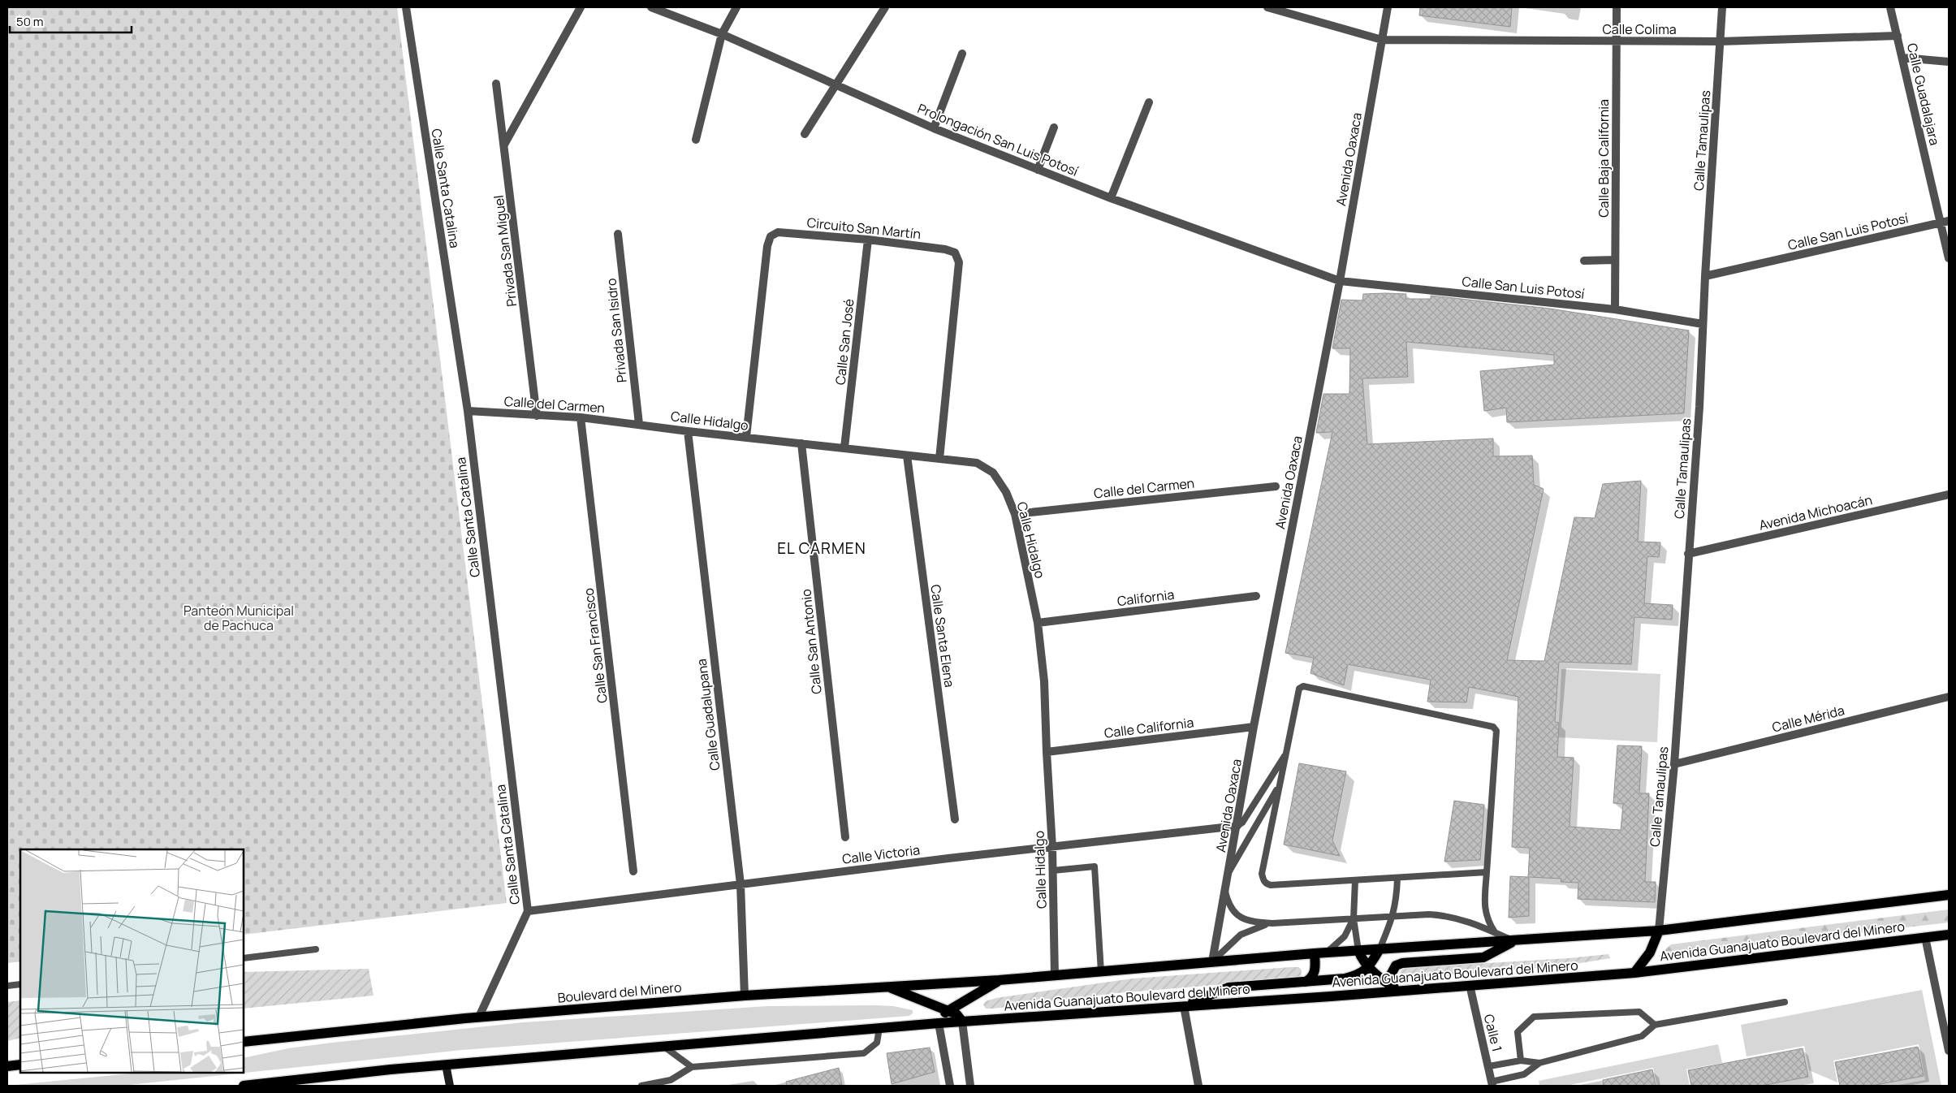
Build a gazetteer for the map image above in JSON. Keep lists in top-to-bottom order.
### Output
{
  "streets": {
    "main road": ["Avenida Guanajuato Boulevard del Minero", "Boulevard del Minero"],
    "street": [
      "Calle Colima",
      "Calle Guadalajara",
      "Prolongación San Luis Potosí",
      "Calle Tamaulipas",
      "Calle Baja California",
      "Avenida Oaxaca",
      "Calle Santa Catalina",
      "Circuito San Martín",
      "Calle San Luis Potosí",
      "Privada San Miguel",
      "Privada San Isidro",
      "Calle San José",
      "Calle del Carmen",
      "Calle Hidalgo",
      "Avenida Michoacán",
      "California",
      "Calle Santa Elena",
      "Calle San Antonio",
      "Calle San Francisco",
      "Calle Guadalupana",
      "Calle Mérida",
      "Calle California",
      "Calle Victoria",
      "Calle 1"
    ]
  },
  "crossings": [
    ["Calle Colima", "Calle Guadalajara"],
    ["Calle Colima", "Calle Tamaulipas"],
    ["Calle Colima", "Calle Baja California"],
    ["Calle Colima", "Avenida Oaxaca"],
    ["Calle Guadalajara", "Calle San Luis Potosí"],
    ["Prolongación San Luis Potosí", "Avenida Oaxaca"],
    ["Prolongación San Luis Potosí", "Calle San Luis Potosí"],
    ["Calle Tamaulipas", "Calle San Luis Potosí"],
    ["Calle Tamaulipas", "Avenida Michoacán"],
    ["Calle Tamaulipas", "Calle Mérida"],
    ["Calle Tamaulipas", "Avenida Guanajuato Boulevard del Minero"],
    ["Calle Baja California", "Calle San Luis Potosí"],
    ["Avenida Oaxaca", "Calle San Luis Potosí"],
    ["Avenida Oaxaca", "Calle California"],
    ["Avenida Oaxaca", "Calle Victoria"],
    ["Avenida Oaxaca", "Avenida Guanajuato Boulevard del Minero"],
    ["Calle Santa Catalina", "Calle del Carmen"],
    ["Calle Santa Catalina", "Calle Victoria"],
    ["Calle Santa Catalina", "Boulevard del Minero"],
    ["Circuito San Martín", "Calle San José"],
    ["Circuito San Martín", "Calle Hidalgo"],
    ["Privada San Miguel", "Calle del Carmen"],
    ["Privada San Isidro", "Calle del Carmen"],
    ["Privada San Isidro", "Calle Hidalgo"],
    ["Calle San José", "Calle Hidalgo"],
    ["Calle del Carmen", "Calle Hidalgo"],
    ["Calle del Carmen", "Calle San Francisco"],
    ["Calle Hidalgo", "California"],
    ["Calle Hidalgo", "Calle Santa Elena"],
    ["Calle Hidalgo", "Calle San Antonio"],
    ["Calle Hidalgo", "Calle Guadalupana"],
    ["Calle Hidalgo", "Calle California"],
    ["Calle Hidalgo", "Calle Victoria"],
    ["Calle Hidalgo", "Avenida Guanajuato Boulevard del Minero"],
    ["Calle Guadalupana", "Calle Victoria"],
    ["Calle Guadalupana", "Boulevard del Minero"],
    ["Avenida Guanajuato Boulevard del Minero", "Boulevard del Minero"],
    ["Avenida Guanajuato Boulevard del Minero", "Calle 1"]
  ],
  "districts": ["EL CARMEN"],
  "parks": ["Panteón Municipal de Pachuca"],
  "scale_bar": "50 m"
}
